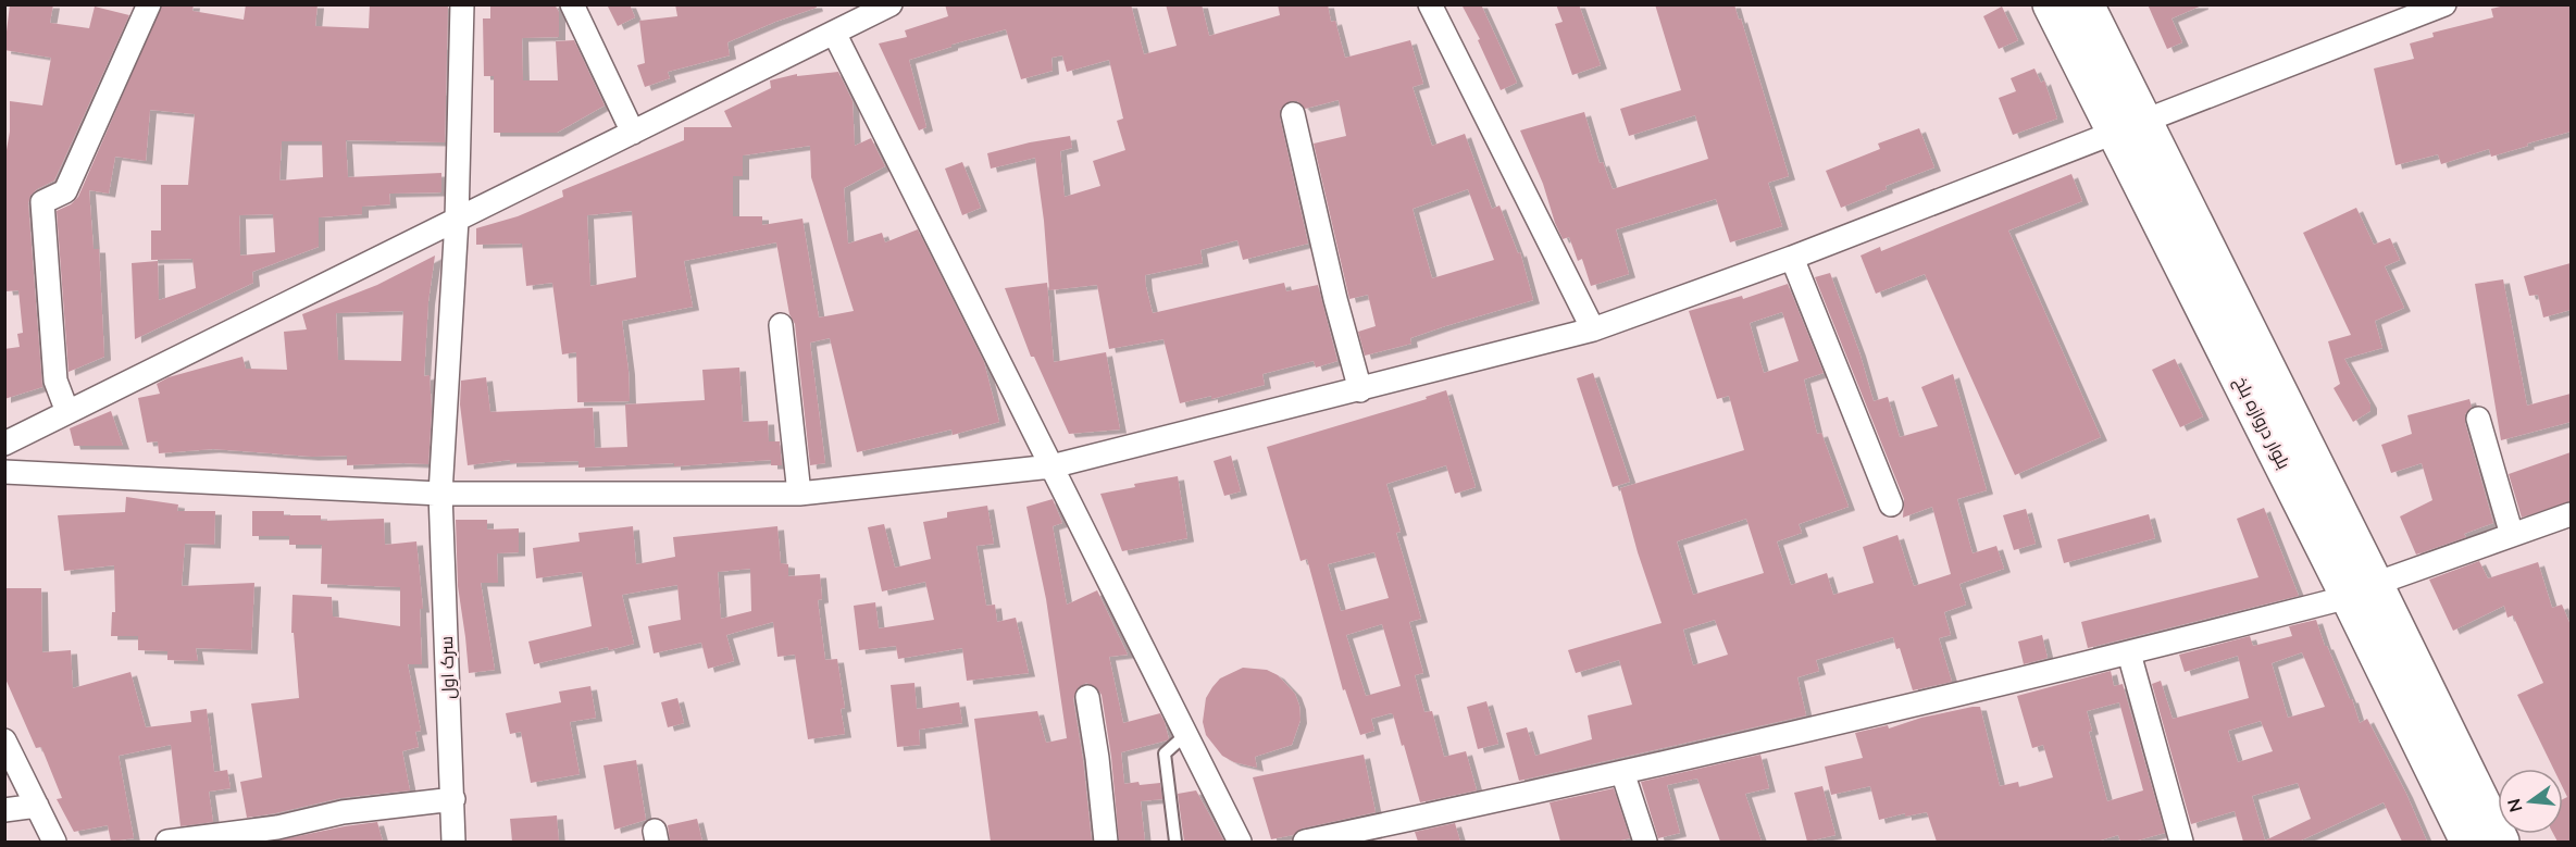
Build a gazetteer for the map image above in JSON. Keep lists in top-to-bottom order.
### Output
{
  "streets": {
    "main road": ["بلوار دروازه بلخ"],
    "street": ["سرک اول"]
  },
  "north": "left"
}
